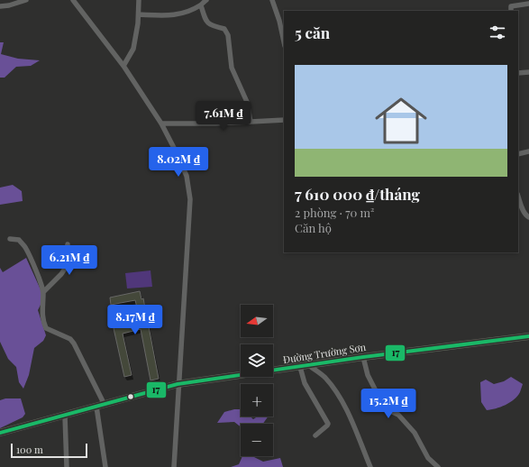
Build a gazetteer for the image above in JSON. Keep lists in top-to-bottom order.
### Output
{
  "streets": {
    "highway": ["Đường Trường Sơn"]
  },
  "lines": ["transit line 17"],
  "scale_bar": "100 m",
  "north": "left",
  "page": {
    "heading": "5 căn",
    "list": [
      {
        "name": "7 610 000 ₫/tháng",
        "note": "2 phòng · 70 m² · Căn hộ"
      }
    ],
    "price": [
      "7.61M ₫",
      "8.02M ₫",
      "6.21M ₫",
      "8.17M ₫",
      "15.2M ₫"
    ],
    "map_buttons": ["+", "−"],
    "scale": "100 m"
  }
}
